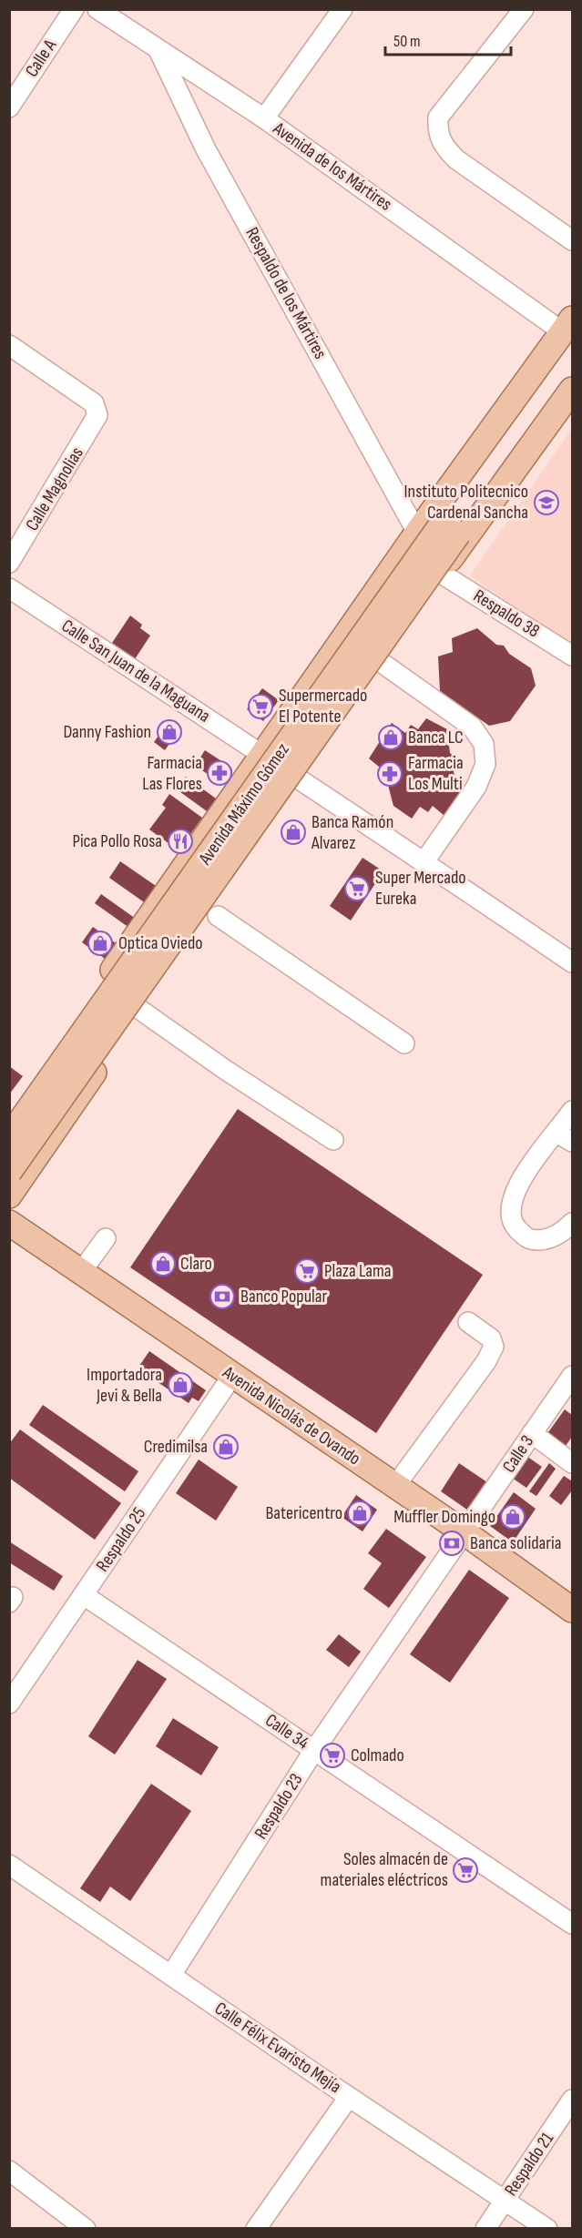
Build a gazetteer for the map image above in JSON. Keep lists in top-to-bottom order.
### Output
{
  "streets": {
    "main road": ["Avenida Máximo Gómez", "Avenida Nicolás de Ovando"],
    "street": [
      "Calle A",
      "Avenida de los Mártires",
      "Respaldo de los Mártires",
      "Calle Magnolias",
      "Respaldo 38",
      "Calle San Juan de la Maguana",
      "Calle 3",
      "Respaldo 25",
      "Calle 34",
      "Respaldo 23",
      "Calle Félix Evaristo Mejía",
      "Respaldo 21"
    ]
  },
  "crossings": [
    ["Avenida de los Mártires", "Respaldo de los Mártires"],
    ["Avenida de los Mártires", "Avenida Máximo Gómez"],
    ["Avenida Nicolás de Ovando", "Calle 3"],
    ["Avenida Nicolás de Ovando", "Respaldo 25"],
    ["Avenida Nicolás de Ovando", "Respaldo 23"],
    ["Calle 3", "Respaldo 23"],
    ["Respaldo 25", "Calle 34"],
    ["Calle 34", "Respaldo 23"],
    ["Respaldo 23", "Calle Félix Evaristo Mejía"],
    ["Calle Félix Evaristo Mejía", "Respaldo 21"]
  ],
  "places": {
    "school or university": ["Instituto Politecnico Cardenal Sancha"],
    "supermarket": [
      "Supermercado El Potente",
      "Super Mercado Eureka",
      "Plaza Lama",
      "Colmado",
      "Soles almacén de materiales eléctricos"
    ],
    "shop": [
      "Danny Fashion",
      "Banca LC",
      "Banca Ramón Alvarez",
      "Optica Oviedo",
      "Claro",
      "Importadora Jevi & Bella",
      "Credimilsa",
      "Batericentro",
      "Muffler Domingo"
    ],
    "pharmacy": ["Farmacia Las Flores", "Farmacia Los Multi"],
    "restaurant": ["Pica Pollo Rosa"],
    "bank": ["Banco Popular", "Banca solidaria"]
  },
  "scale_bar": "50 m"
}
